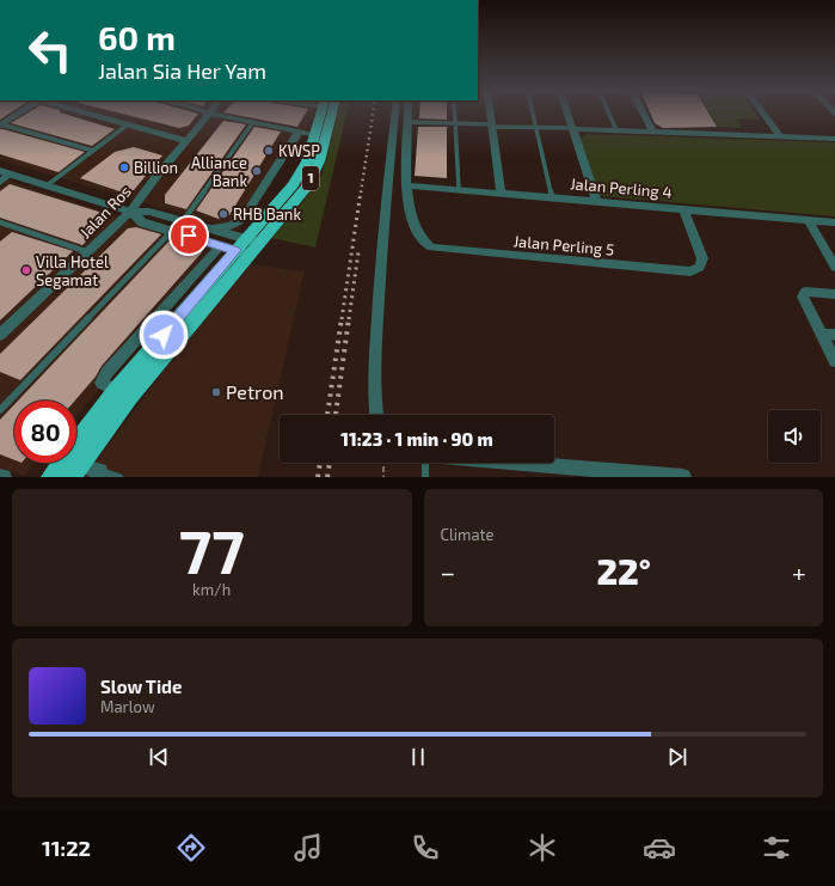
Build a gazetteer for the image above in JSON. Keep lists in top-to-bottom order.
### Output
{
  "streets": {
    "highway": ["1"],
    "street": ["Jalan Perling 4", "Jalan Ros", "Jalan Perling 5"]
  },
  "crossings": [
    ["Jalan Perling 4", "Jalan Perling 5"]
  ],
  "places": [
    "KWSP",
    "Billion",
    "Alliance Bank",
    "RHB Bank",
    "Villa Hotel Segamat",
    "Petron"
  ],
  "page": {
    "turn": ["60 m", "Jalan Sia Her Yam"],
    "limit": "80",
    "trip": "11:23 · 1 min · 90 m",
    "tile": [
      ["77", "km/h"],
      "Climate"
    ],
    "heat": ["−", "22°", "+"],
    "song": ["Slow Tide", "Marlow"],
    "tabs": "11:22"
  }
}
